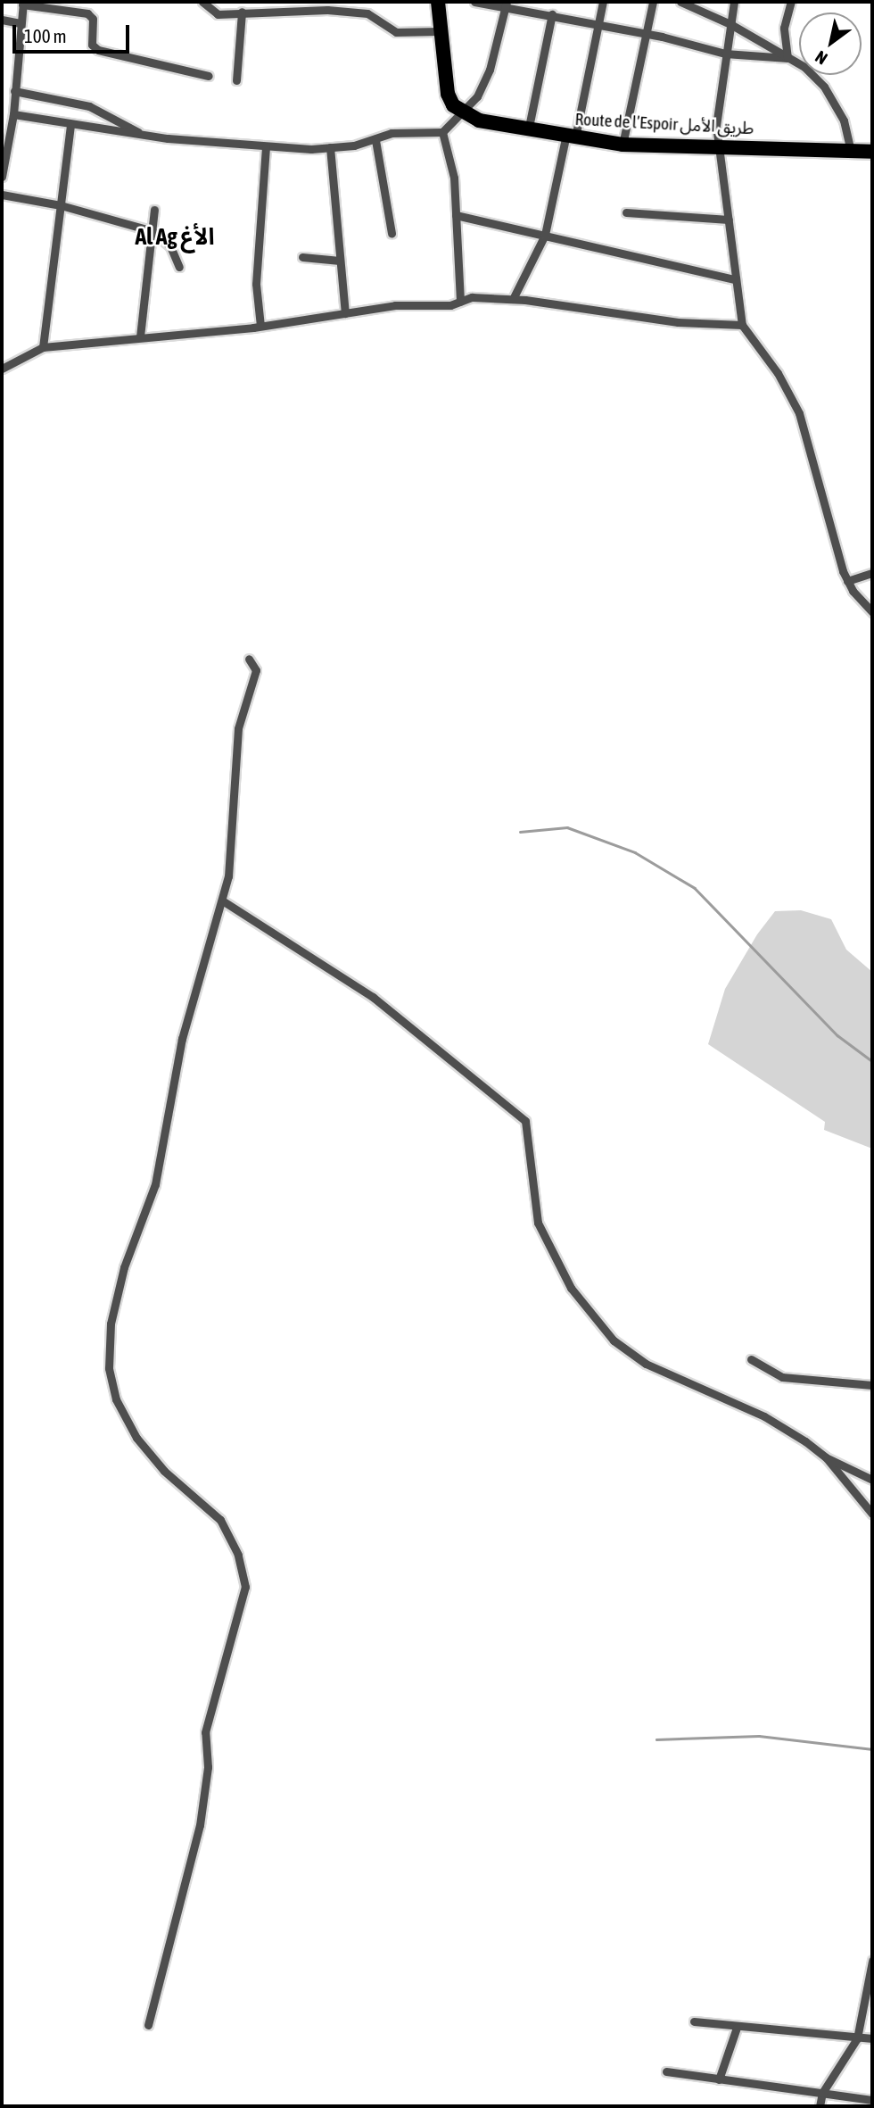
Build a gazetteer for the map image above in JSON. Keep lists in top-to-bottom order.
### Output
{
  "streets": {
    "highway": ["Route de l’Espoir طريق الأمل"]
  },
  "districts": ["Al Ag الأغ"],
  "scale_bar": "100 m",
  "north": "bottom left"
}
